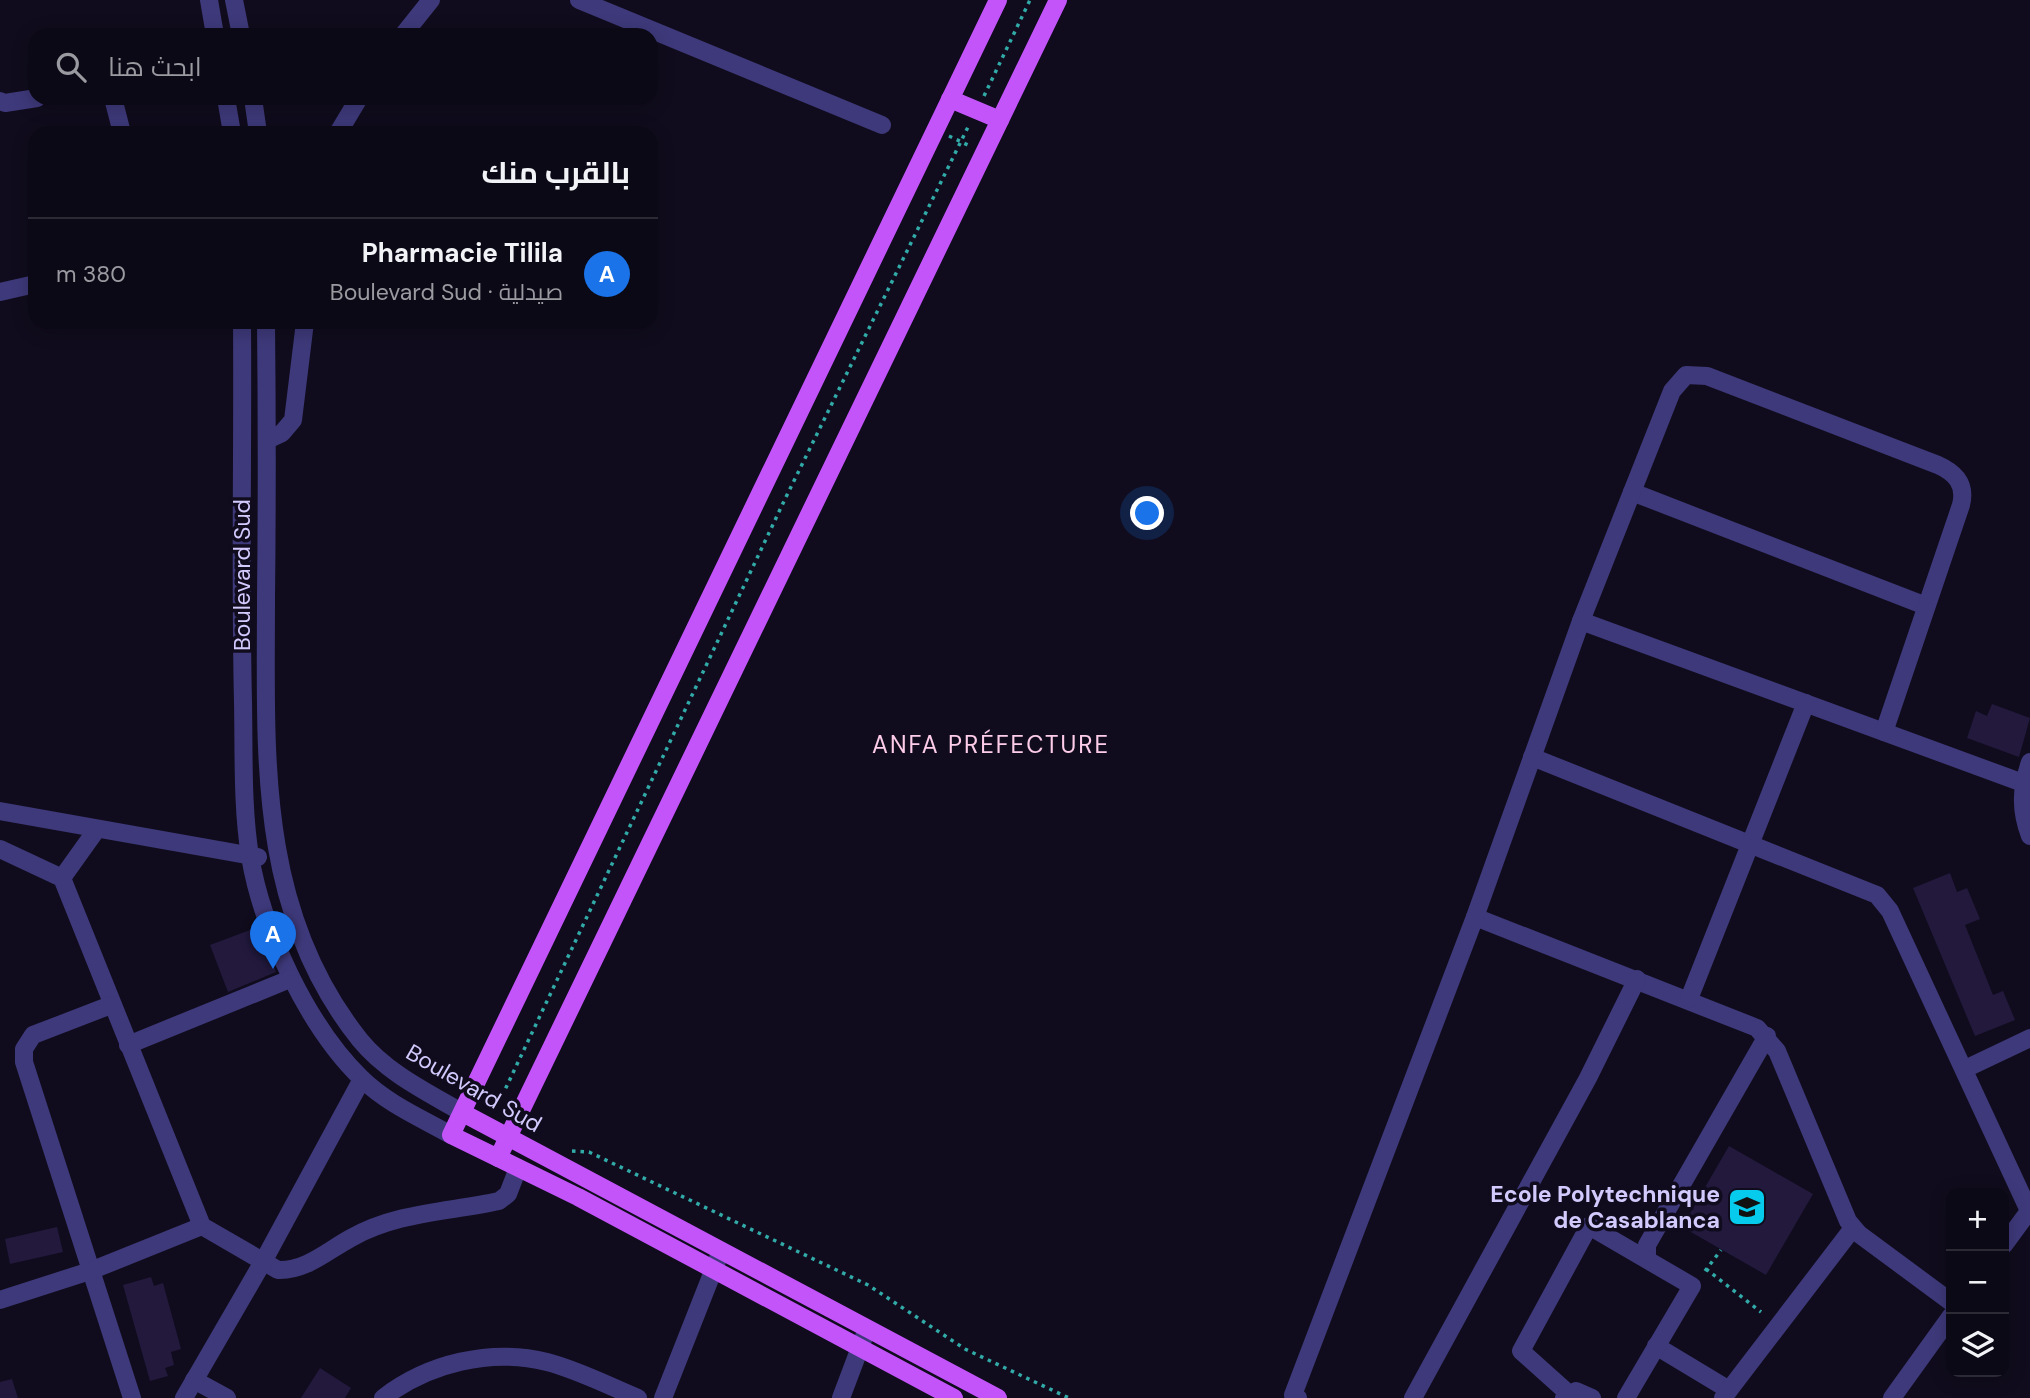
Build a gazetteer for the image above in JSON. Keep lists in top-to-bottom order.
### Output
{
  "streets": {
    "main road": ["Boulevard Sud"]
  },
  "districts": ["ANFA PRÉFECTURE"],
  "places": {
    "school or university": ["Ecole Polytechnique de Casablanca"]
  },
  "page": {
    "search": "ابحث هنا",
    "heading": "بالقرب منك",
    "list": [
      {
        "mark": "A",
        "name": "Pharmacie Tilila",
        "note": "صيدلية · Boulevard Sud",
        "value": "380 m"
      }
    ],
    "pins": "A",
    "map_buttons": ["+", "−"]
  }
}
